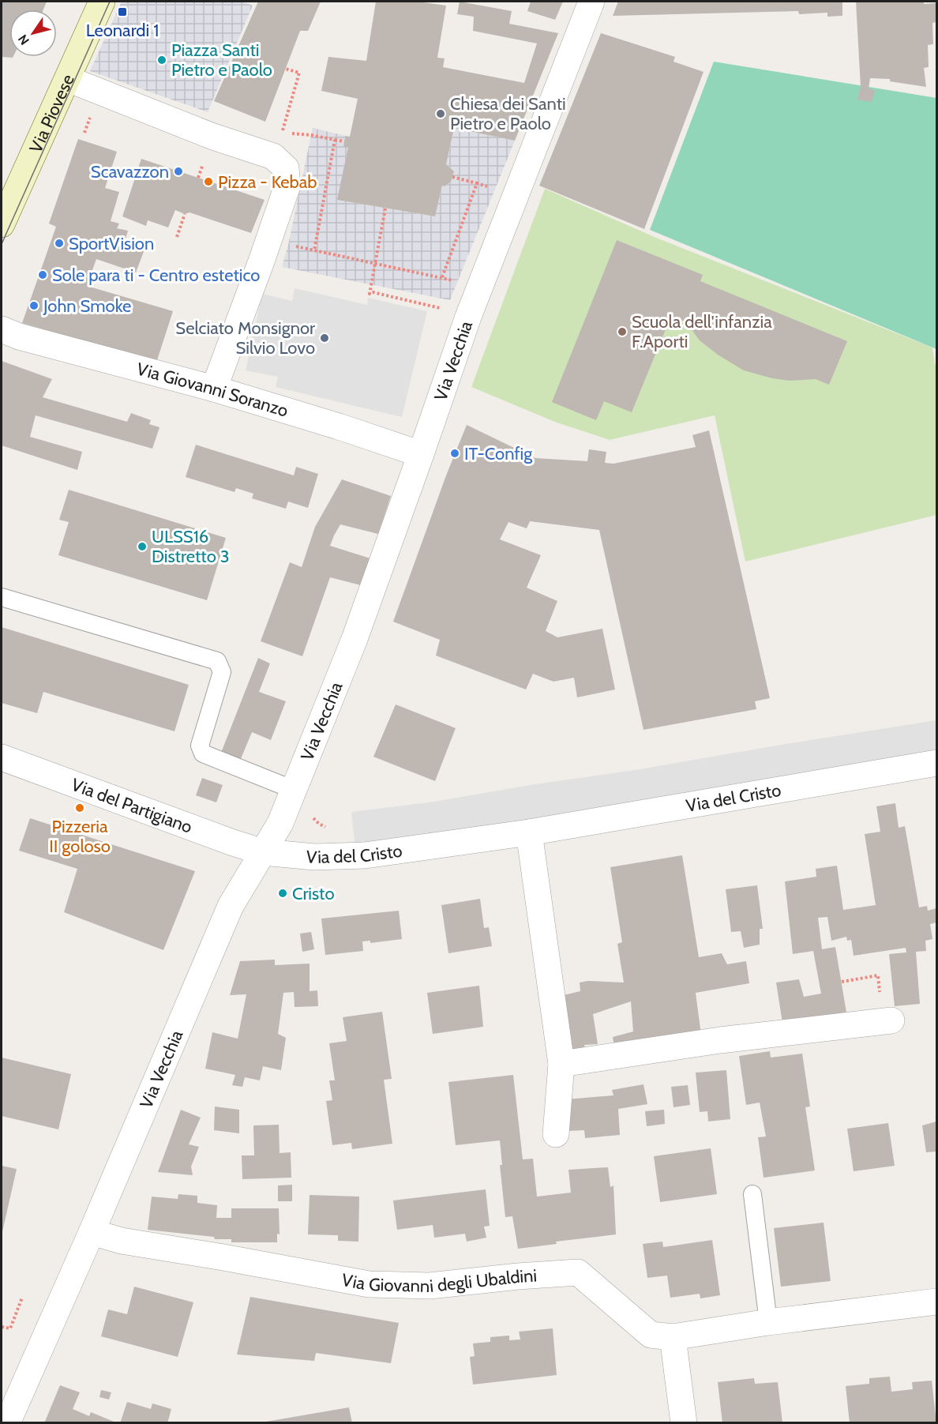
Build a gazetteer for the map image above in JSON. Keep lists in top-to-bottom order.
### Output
{
  "streets": {
    "main road": ["Via Piovese"],
    "street": [
      "Via Vecchia",
      "Via Giovanni Soranzo",
      "Via del Cristo",
      "Via del Partigiano",
      "Via Giovanni degli Ubaldini"
    ]
  },
  "crossings": [
    ["Via Vecchia", "Via Giovanni Soranzo"],
    ["Via Vecchia", "Via del Cristo"],
    ["Via Vecchia", "Via del Partigiano"],
    ["Via Vecchia", "Via Giovanni degli Ubaldini"],
    ["Via del Cristo", "Via del Partigiano"]
  ],
  "places": {
    "transit": ["Leonardi 1"],
    "other": [
      "Piazza Santi Pietro e Paolo",
      "Chiesa dei Santi Pietro e Paolo",
      "Scavazzon",
      "Pizza - Kebab",
      "SportVision",
      "Sole para ti - Centro estetico",
      "John Smoke",
      "Scuola dell'infanzia F.Aporti",
      "Selciato Monsignor Silvio Lovo",
      "IT-Config",
      "ULSS16 Distretto 3",
      "Pizzeria II goloso",
      "Cristo"
    ]
  },
  "north": "bottom left"
}
